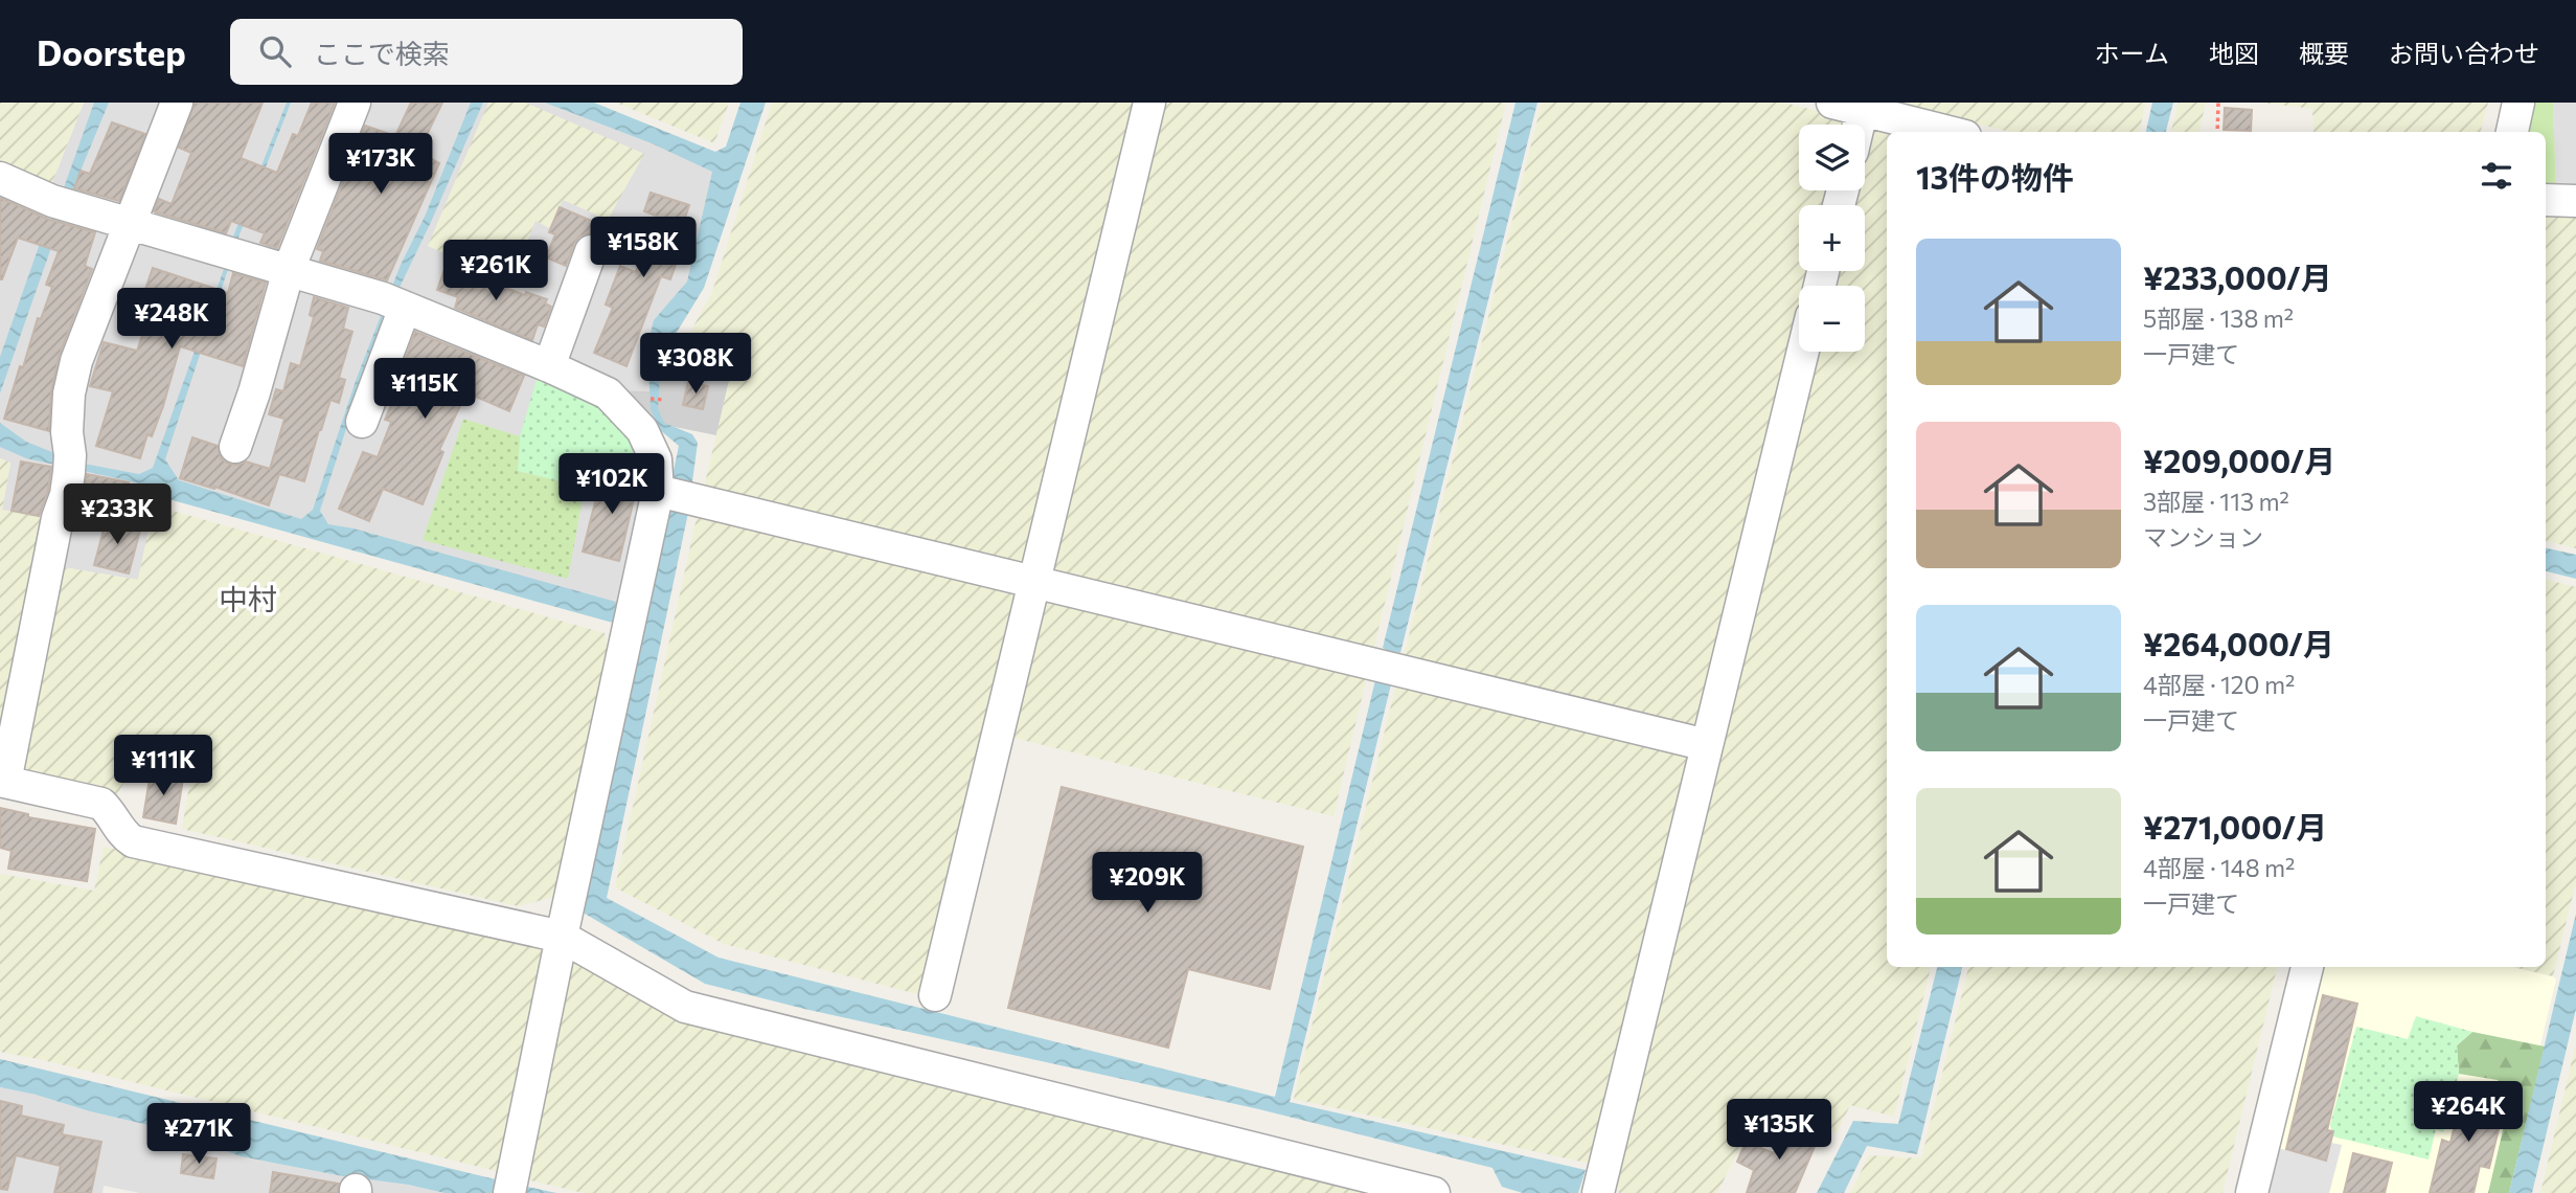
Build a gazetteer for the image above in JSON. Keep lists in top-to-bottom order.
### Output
{
  "districts": ["中村"],
  "page": {
    "header": "Doorstep",
    "search": "ここで検索",
    "nav": [
      "ホーム",
      "地図",
      "概要",
      "お問い合わせ"
    ],
    "map_buttons": ["+", "−"],
    "heading": "13件の物件",
    "price": [
      "¥173K",
      "¥158K",
      "¥261K",
      "¥248K",
      "¥308K",
      "¥115K",
      "¥102K",
      "¥233K",
      "¥111K",
      "¥209K",
      "¥264K",
      "¥135K",
      "¥271K"
    ],
    "list": [
      {
        "name": "¥233,000/月",
        "note": "5部屋 · 138 m² · 一戸建て"
      },
      {
        "name": "¥209,000/月",
        "note": "3部屋 · 113 m² · マンション"
      },
      {
        "name": "¥264,000/月",
        "note": "4部屋 · 120 m² · 一戸建て"
      },
      {
        "name": "¥271,000/月",
        "note": "4部屋 · 148 m² · 一戸建て"
      }
    ]
  }
}
